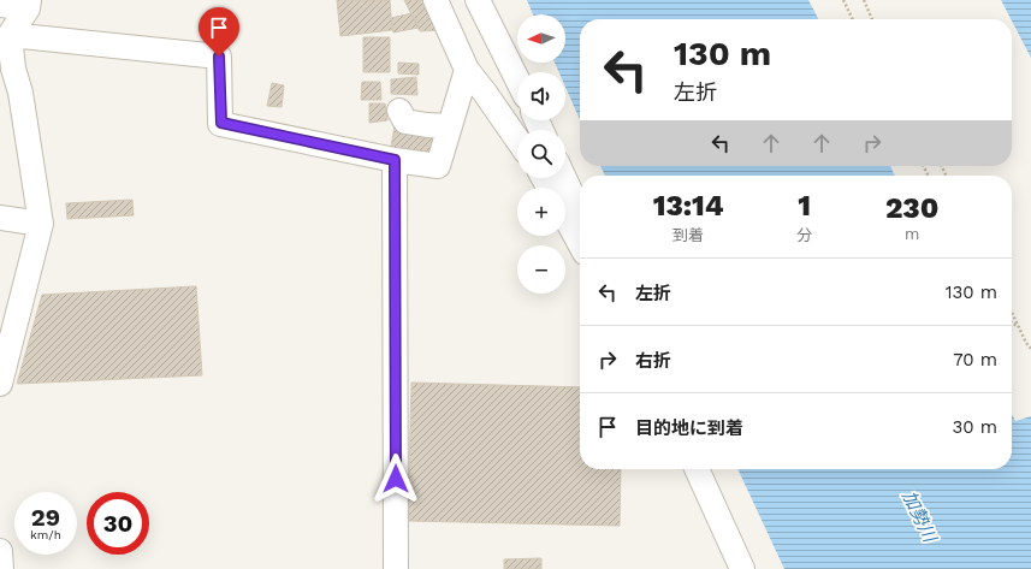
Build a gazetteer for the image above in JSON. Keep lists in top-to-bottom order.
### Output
{
  "water": ["加勢川"],
  "north": "left",
  "page": {
    "map_buttons": ["+", "−"],
    "turn": ["130 m", "左折"],
    "eta": [
      "13:14",
      "到着",
      "1",
      "分",
      "230",
      "m"
    ],
    "list": [
      {
        "name": "左折",
        "value": "130 m"
      },
      {
        "name": "右折",
        "value": "70 m"
      },
      {
        "name": "目的地に到着",
        "value": "30 m"
      }
    ],
    "speed": "29 km/h",
    "limit": "30"
  }
}
